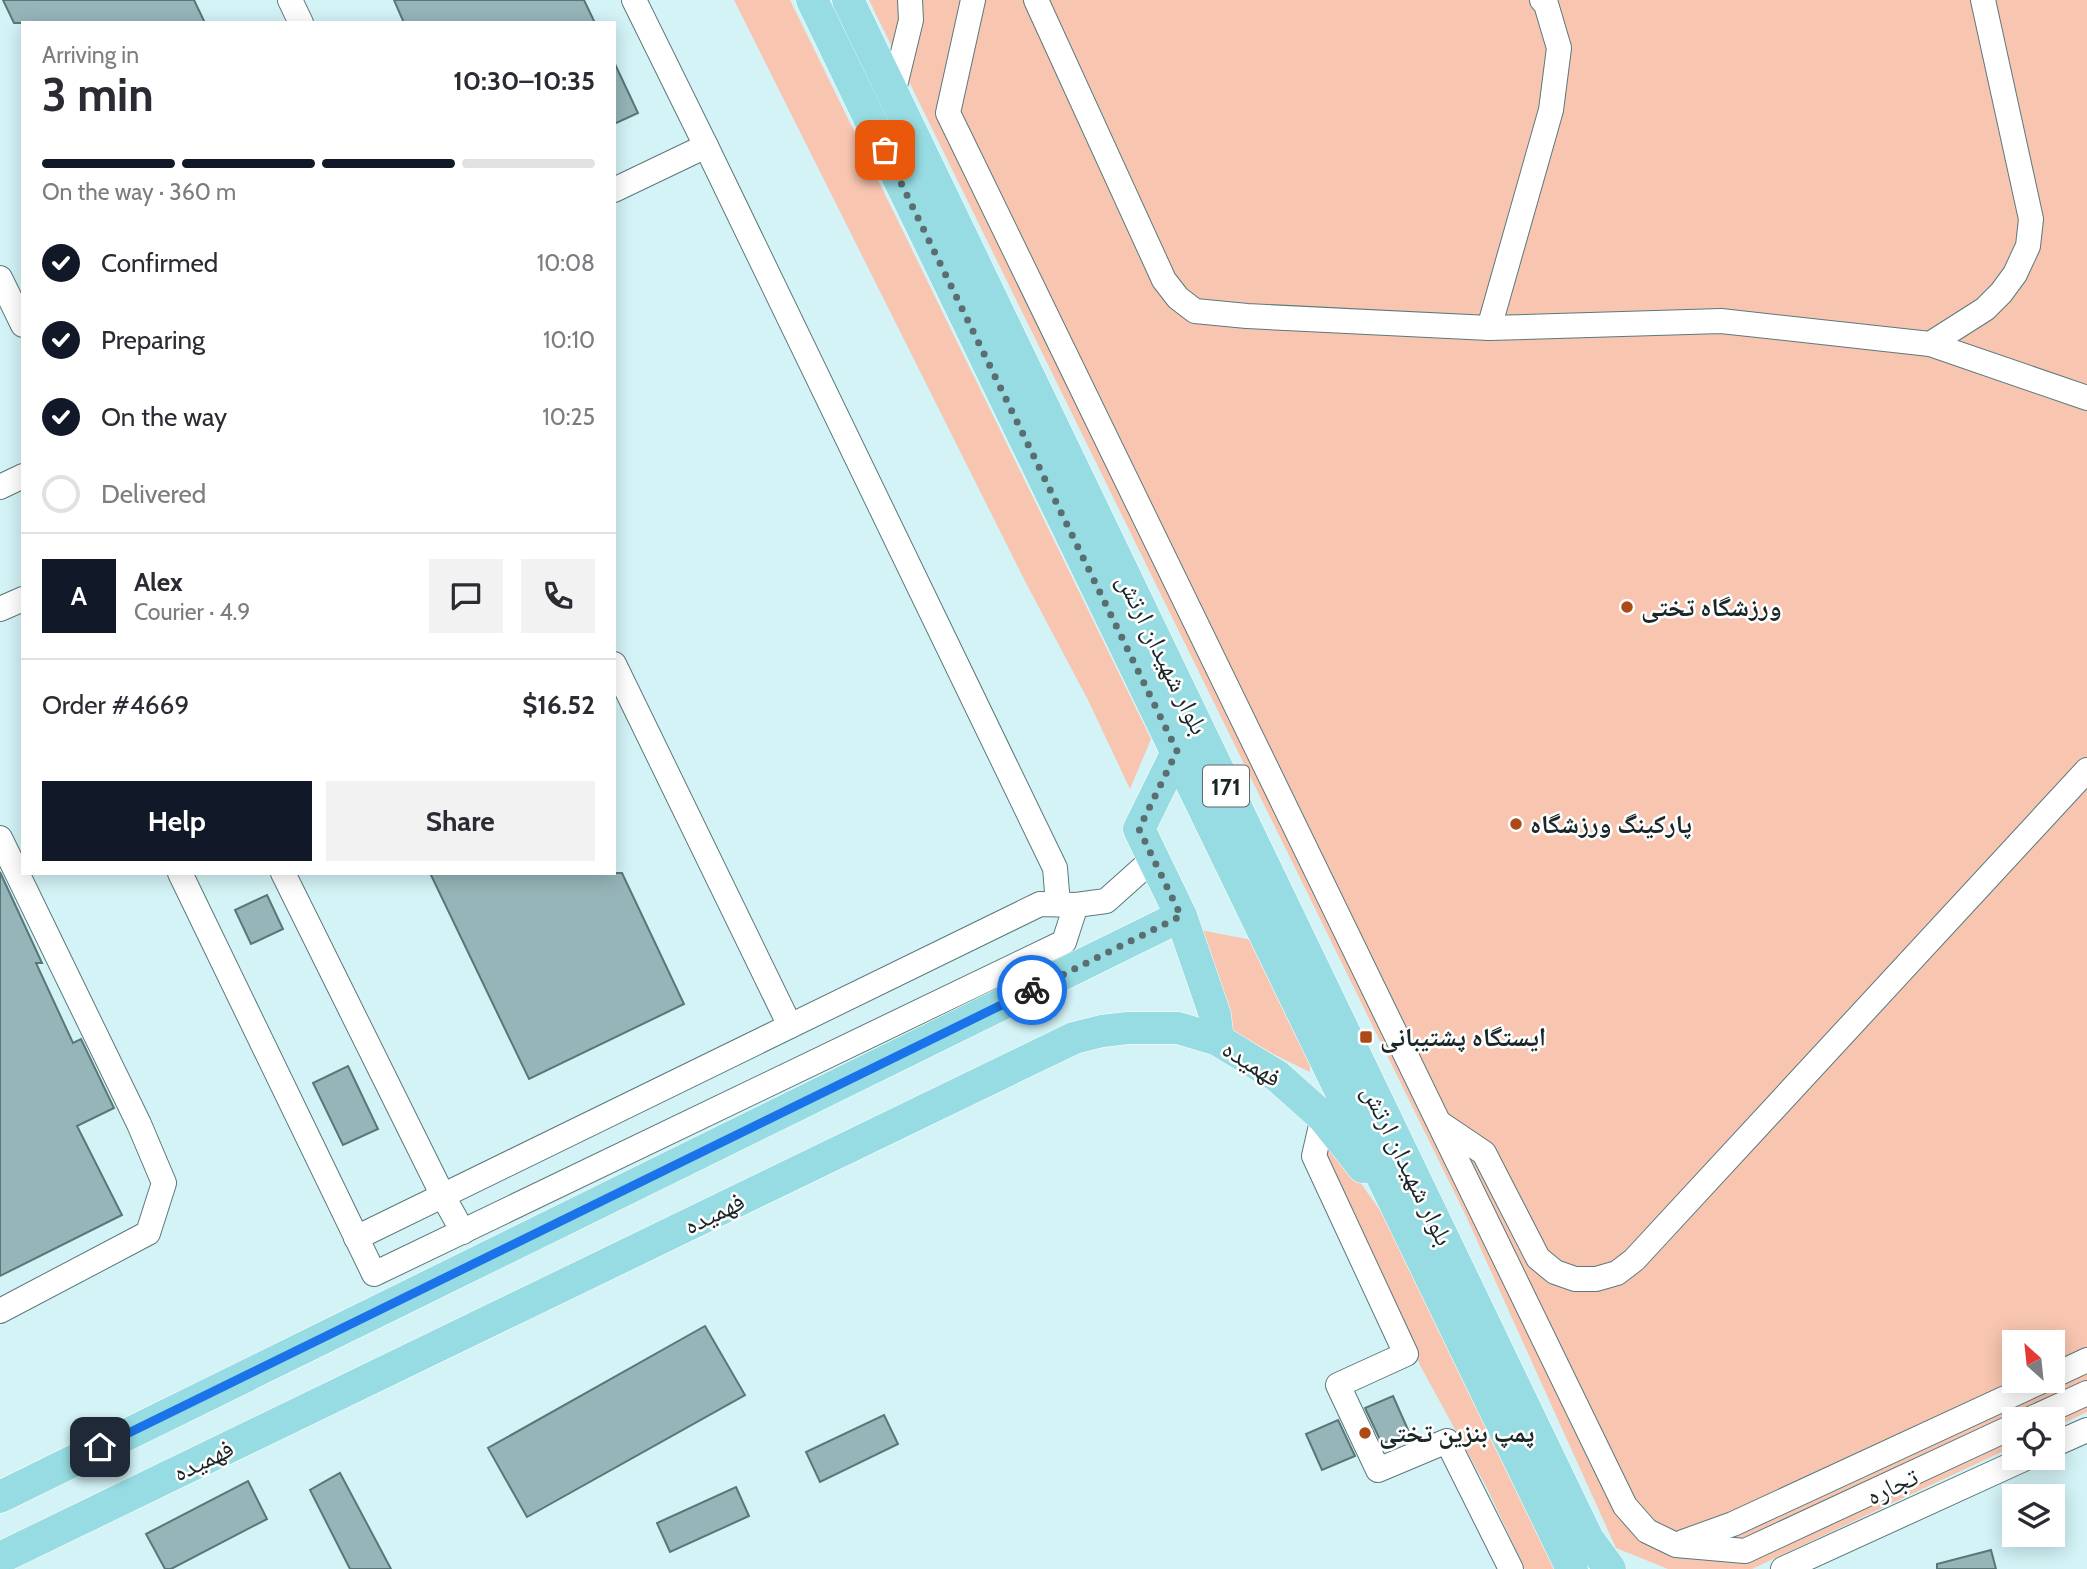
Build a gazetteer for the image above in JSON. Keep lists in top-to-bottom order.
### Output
{
  "streets": {
    "main road": ["بلوار شهیدان ارتش", "171", "فهمیده"],
    "street": ["تجاره"]
  },
  "crossings": [
    ["بلوار شهیدان ارتش", "فهمیده"]
  ],
  "places": {
    "other": ["ورزشگاه تختی", "پارکینگ ورزشگاه", "پمپ بنزین تختی"],
    "transit": ["ایستگاه پشتیبانی"]
  },
  "north": "top left",
  "page": {
    "heading": ["3 min", "Arriving in", "10:30–10:35"],
    "panel": [
      "Alex",
      "Courier · 4.9",
      "Order #4669",
      "$16.52"
    ],
    "bar": "On the way · 360 m",
    "list": [
      ["Confirmed", "10:08"],
      ["Preparing", "10:10"],
      ["On the way", "10:25"],
      "Delivered"
    ],
    "round": "A",
    "buttons": ["Help", "Share"]
  }
}
